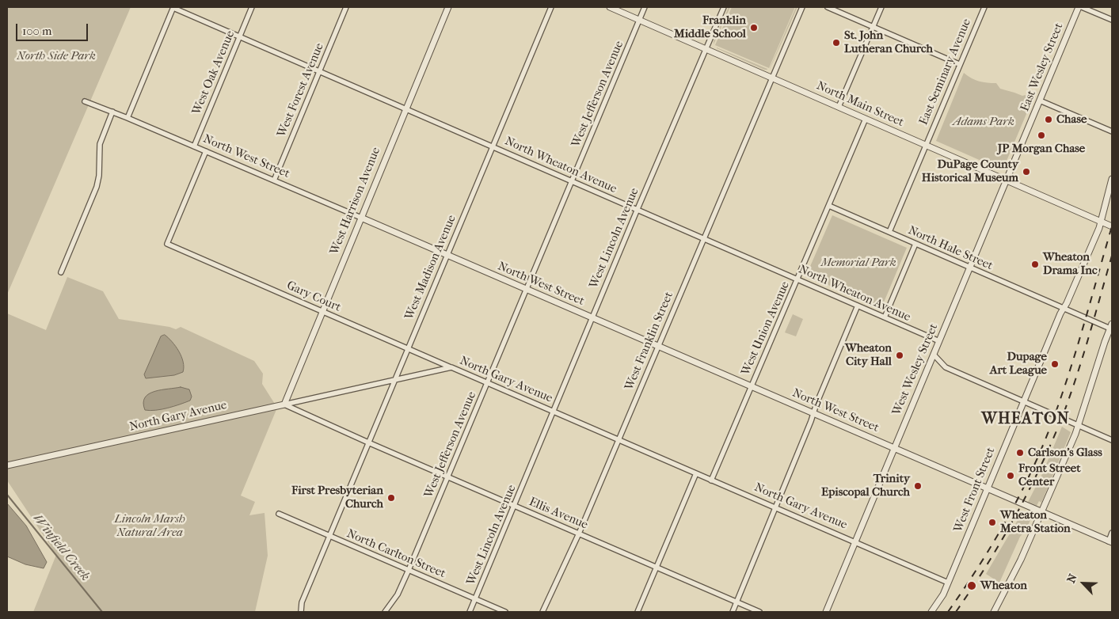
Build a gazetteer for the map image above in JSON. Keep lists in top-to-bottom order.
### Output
{
  "streets": {
    "street": [
      "East Wesley Street",
      "East Seminary Avenue",
      "West Oak Avenue",
      "West Forest Avenue",
      "West Jefferson Avenue",
      "North Main Street",
      "North West Street",
      "North Wheaton Avenue",
      "West Harrison Avenue",
      "West Lincoln Avenue",
      "North Hale Street",
      "West Madison Avenue",
      "Gary Court",
      "West Union Avenue",
      "West Franklin Street",
      "West Wesley Street",
      "North Gary Avenue",
      "West Front Street",
      "Ellis Avenue",
      "North Carlton Street"
    ]
  },
  "crossings": [
    ["East Wesley Street", "North Main Street"],
    ["East Wesley Street", "West Wesley Street"],
    ["East Seminary Avenue", "North Main Street"],
    ["East Seminary Avenue", "North Hale Street"],
    ["West Oak Avenue", "North West Street"],
    ["West Oak Avenue", "North Wheaton Avenue"],
    ["West Forest Avenue", "North West Street"],
    ["West Forest Avenue", "North Wheaton Avenue"],
    ["West Jefferson Avenue", "North Main Street"],
    ["West Jefferson Avenue", "North West Street"],
    ["West Jefferson Avenue", "North Wheaton Avenue"],
    ["West Jefferson Avenue", "North Gary Avenue"],
    ["West Jefferson Avenue", "Ellis Avenue"],
    ["West Jefferson Avenue", "North Carlton Street"],
    ["North Main Street", "West Lincoln Avenue"],
    ["North Main Street", "West Union Avenue"],
    ["North Main Street", "West Franklin Street"],
    ["North Main Street", "West Wesley Street"],
    ["North Main Street", "West Front Street"],
    ["North West Street", "West Harrison Avenue"],
    ["North West Street", "West Lincoln Avenue"],
    ["North West Street", "West Madison Avenue"],
    ["North West Street", "Gary Court"],
    ["North West Street", "West Union Avenue"],
    ["North West Street", "West Franklin Street"],
    ["North West Street", "West Wesley Street"],
    ["North West Street", "West Front Street"],
    ["North Wheaton Avenue", "West Harrison Avenue"],
    ["North Wheaton Avenue", "West Lincoln Avenue"],
    ["North Wheaton Avenue", "West Madison Avenue"],
    ["North Wheaton Avenue", "West Union Avenue"],
    ["North Wheaton Avenue", "West Franklin Street"],
    ["North Wheaton Avenue", "West Wesley Street"],
    ["West Harrison Avenue", "Gary Court"],
    ["West Harrison Avenue", "North Gary Avenue"],
    ["West Harrison Avenue", "Ellis Avenue"],
    ["West Lincoln Avenue", "North Gary Avenue"],
    ["West Lincoln Avenue", "Ellis Avenue"],
    ["West Lincoln Avenue", "North Carlton Street"],
    ["North Hale Street", "West Union Avenue"],
    ["North Hale Street", "West Wesley Street"],
    ["North Hale Street", "West Front Street"],
    ["West Madison Avenue", "Gary Court"],
    ["West Madison Avenue", "North Gary Avenue"],
    ["West Madison Avenue", "Ellis Avenue"],
    ["West Madison Avenue", "North Carlton Street"],
    ["Gary Court", "North Gary Avenue"],
    ["West Union Avenue", "North Gary Avenue"],
    ["West Franklin Street", "North Gary Avenue"],
    ["West Franklin Street", "Ellis Avenue"],
    ["West Wesley Street", "North Gary Avenue"],
    ["North Gary Avenue", "West Front Street"],
    ["North Gary Avenue", "Ellis Avenue"]
  ],
  "districts": ["WHEATON"],
  "water": ["Winfield Creek"],
  "parks": [
    "North Side Park",
    "Adams Park",
    "Memorial Park",
    "Lincoln Marsh Natural Area"
  ],
  "places": [
    "Franklin Middle School",
    "St. John Lutheran Church",
    "Chase",
    "JP Morgan Chase",
    "DuPage County Historical Museum",
    "Wheaton Drama Inc",
    "Wheaton City Hall",
    "Dupage Art League",
    "Carlson's Glass",
    "Front Street Center",
    "Trinity Episcopal Church",
    "First Presbyterian Church",
    "Wheaton Metra Station",
    "Wheaton"
  ],
  "scale_bar": "100 m",
  "north": "top left"
}
